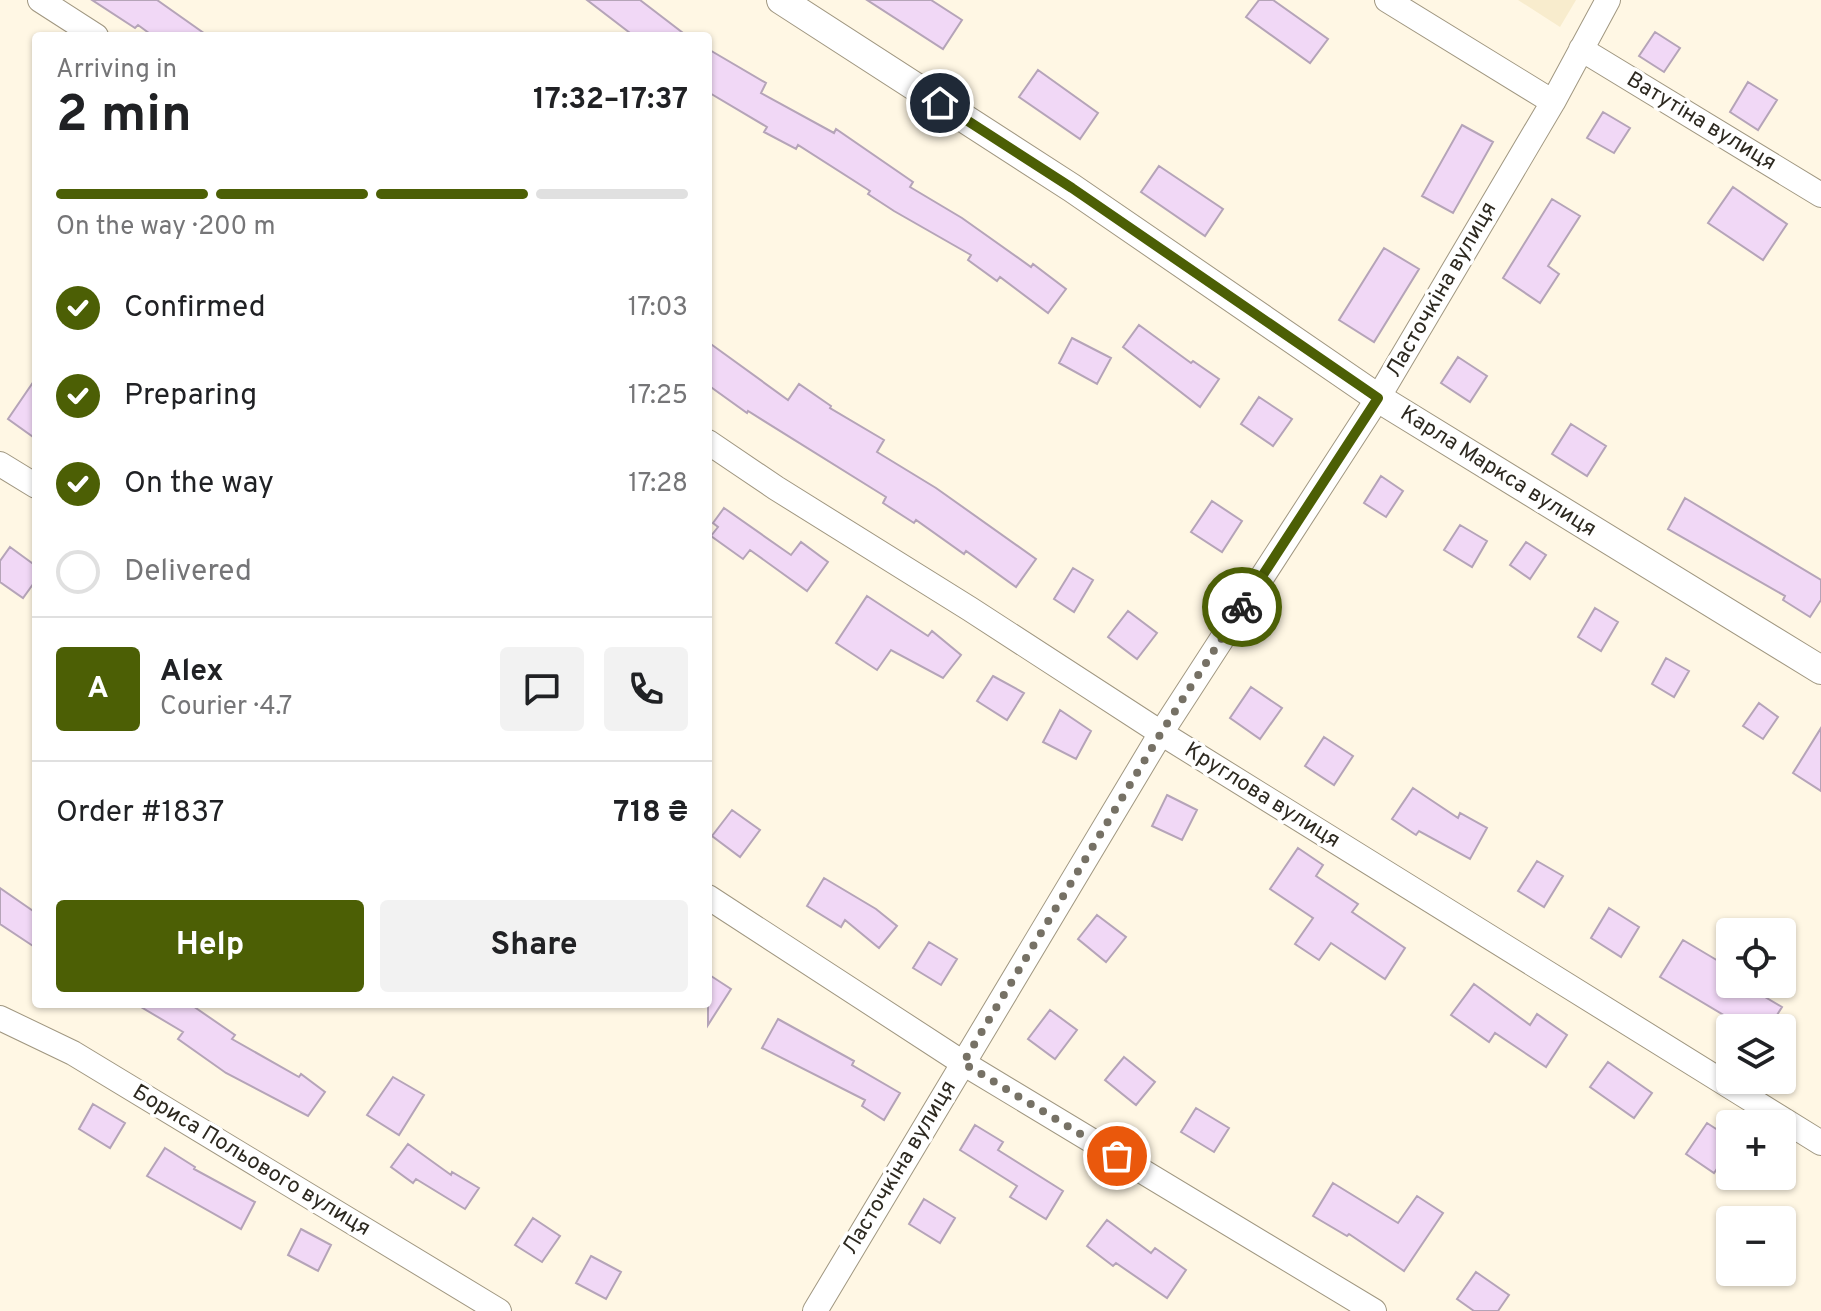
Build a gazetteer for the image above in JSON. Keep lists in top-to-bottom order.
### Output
{
  "streets": {
    "street": [
      "Ватутіна вулиця",
      "Ласточкіна вулиця",
      "Карла Маркса вулиця",
      "Круглова вулиця",
      "Бориса Польового вулиця"
    ]
  },
  "crossings": [
    ["Ватутіна вулиця", "Ласточкіна вулиця"],
    ["Ласточкіна вулиця", "Карла Маркса вулиця"],
    ["Ласточкіна вулиця", "Круглова вулиця"]
  ],
  "page": {
    "heading": ["2 min", "Arriving in", "17:32–17:37"],
    "panel": [
      "Alex",
      "Courier · 4.7",
      "Order #1837",
      "718 ₴"
    ],
    "bar": "On the way · 200 m",
    "list": [
      ["Confirmed", "17:03"],
      ["Preparing", "17:25"],
      ["On the way", "17:28"],
      "Delivered"
    ],
    "round": "A",
    "buttons": ["Help", "Share"],
    "map_buttons": ["+", "−"]
  }
}
